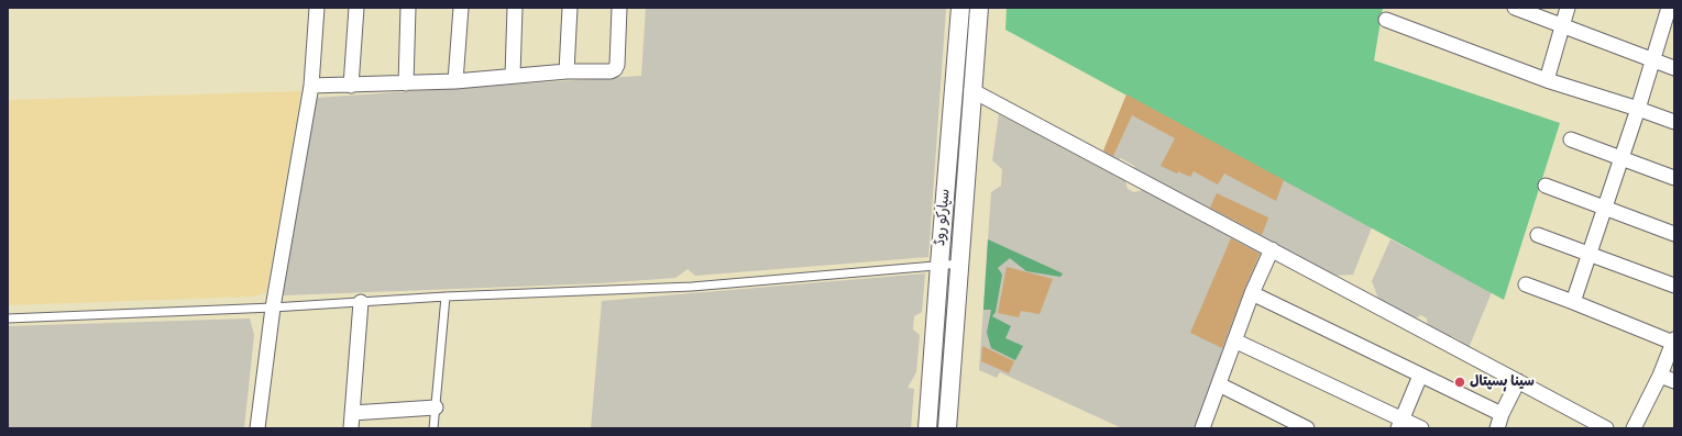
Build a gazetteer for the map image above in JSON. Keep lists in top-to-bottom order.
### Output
{
  "streets": {
    "street": ["سپارکو روڈ"]
  },
  "places": ["سینا ہسپتال"]
}
